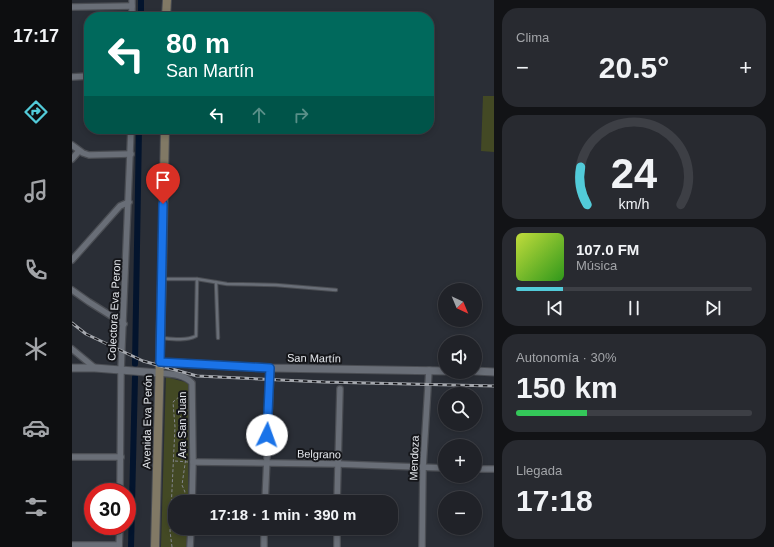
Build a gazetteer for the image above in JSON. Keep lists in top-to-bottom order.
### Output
{
  "streets": {
    "main road": ["Avenida Eva Perón"],
    "street": [
      "Colectora Eva Peron",
      "San Martín",
      "Ara San Juan",
      "Belgrano",
      "Mendoza"
    ]
  },
  "crossings": [
    ["San Martín", "Avenida Eva Perón"],
    ["San Martín", "Mendoza"],
    ["Avenida Eva Perón", "Ara San Juan"],
    ["Ara San Juan", "Belgrano"],
    ["Belgrano", "Mendoza"]
  ],
  "north": "bottom right",
  "page": {
    "tabs": "17:17",
    "tile": [
      "Clima",
      ["Autonomía · 30%", "150 km"],
      ["Llegada", "17:18"]
    ],
    "turn": ["80 m", "San Martín"],
    "heat": ["−", "20.5°", "+"],
    "song": ["107.0 FM", "Música"],
    "map_buttons": ["+", "−"],
    "limit": "30",
    "trip": "17:18 · 1 min · 390 m",
    "gauge": ["24", "km/h"]
  }
}
